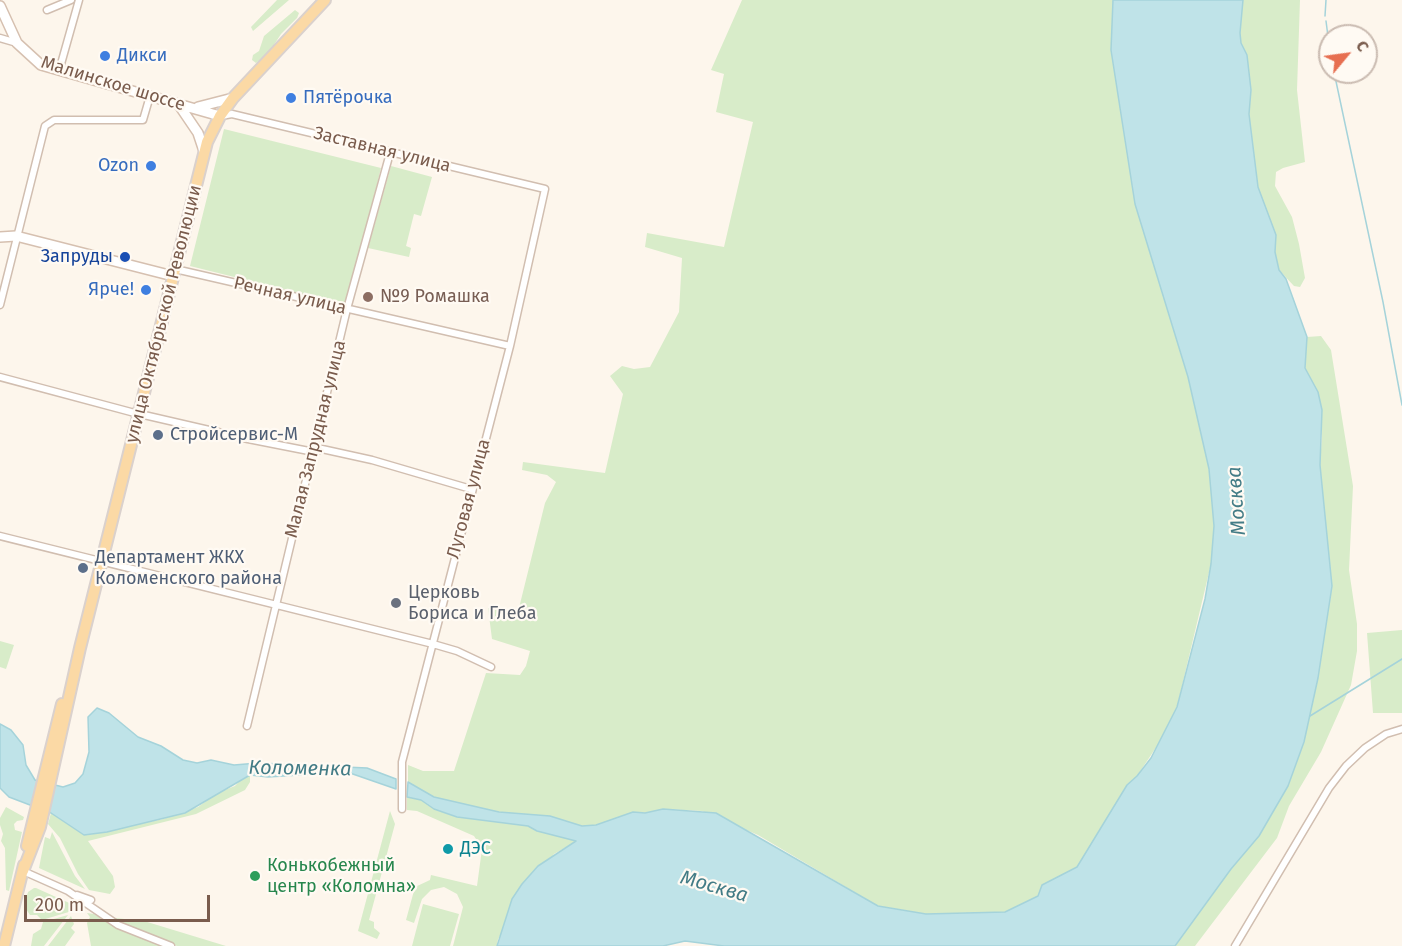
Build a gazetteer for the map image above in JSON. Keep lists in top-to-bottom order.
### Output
{
  "streets": {
    "main road": ["Малинское шоссе", "Речная улица", "улица Октябрьской Революции"],
    "street": ["Заставная улица", "Малая Запрудная улица", "Луговая улица"]
  },
  "crossings": [
    ["Малинское шоссе", "Заставная улица"],
    ["Малинское шоссе", "улица Октябрьской Революции"],
    ["Заставная улица", "улица Октябрьской Революции"],
    ["Заставная улица", "Малая Запрудная улица"],
    ["Заставная улица", "Луговая улица"],
    ["Речная улица", "улица Октябрьской Революции"],
    ["Речная улица", "Малая Запрудная улица"],
    ["Речная улица", "Луговая улица"]
  ],
  "water": ["Москва", "Коломенка"],
  "places": [
    "Дикси",
    "Пятёрочка",
    "Ozon",
    "Запруды",
    "Ярче!",
    "№9 Ромашка",
    "Стройсервис-М",
    "Департамент ЖКХ Коломенского района",
    "Церковь Бориса и Глеба",
    "ДЭС",
    "Конькобежный центр «Коломна»"
  ],
  "scale_bar": "200 m",
  "north": "top right"
}
